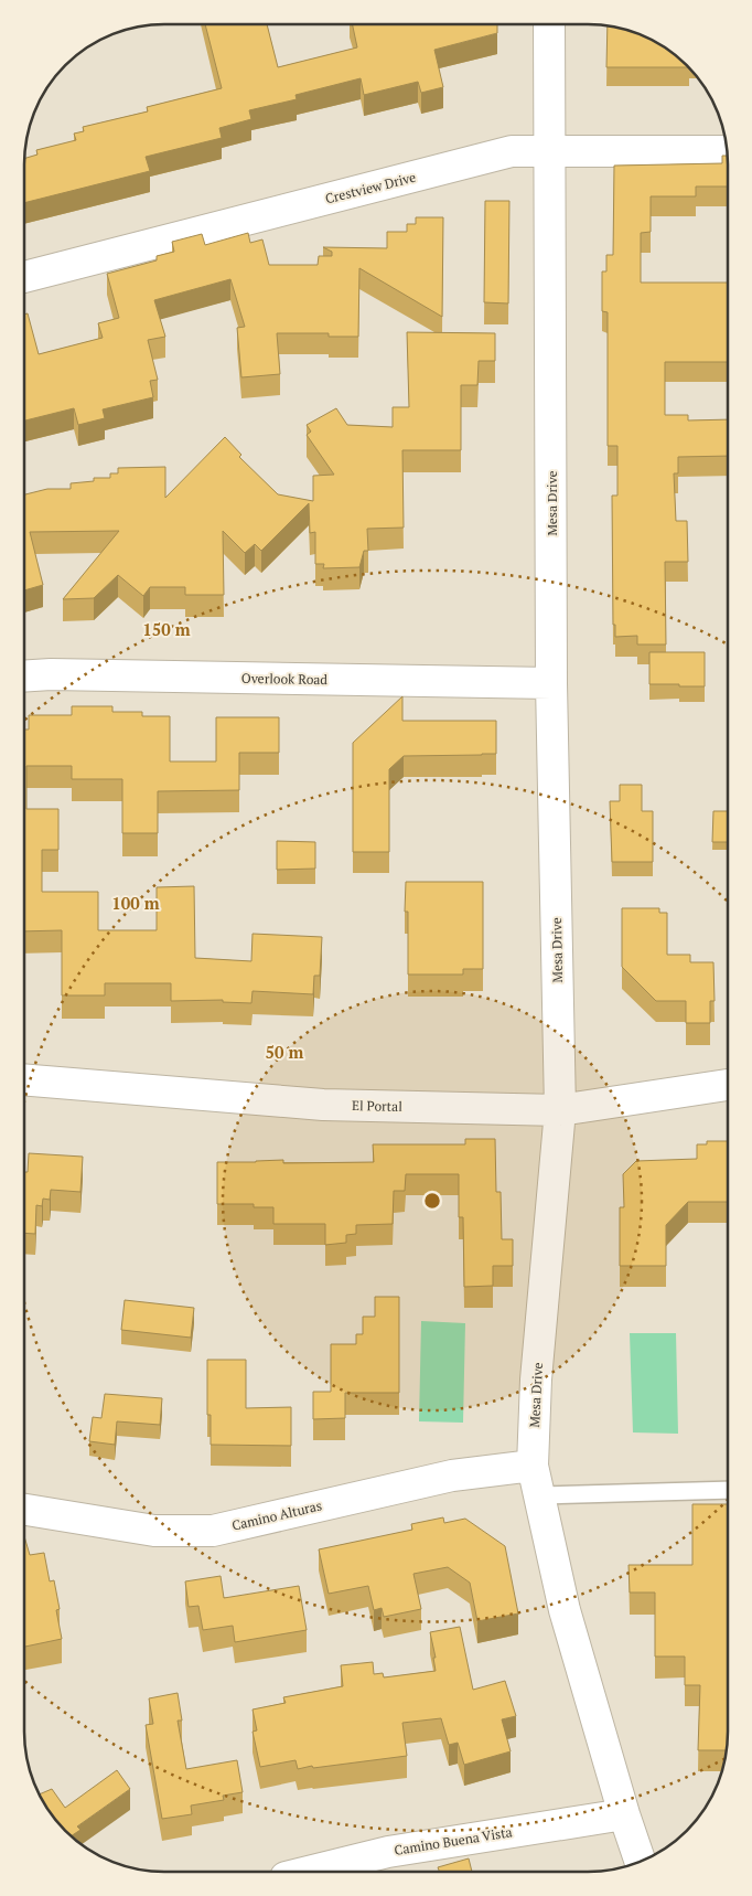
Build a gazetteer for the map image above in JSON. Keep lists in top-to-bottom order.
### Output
{
  "streets": {
    "street": [
      "Crestview Drive",
      "Mesa Drive",
      "Overlook Road",
      "El Portal",
      "Camino Alturas",
      "Camino Buena Vista"
    ]
  },
  "crossings": [
    ["Crestview Drive", "Mesa Drive"],
    ["Mesa Drive", "Overlook Road"],
    ["Mesa Drive", "El Portal"],
    ["Mesa Drive", "Camino Alturas"],
    ["Mesa Drive", "Camino Buena Vista"]
  ],
  "rings": ["150 m", "100 m", "50 m"]
}
